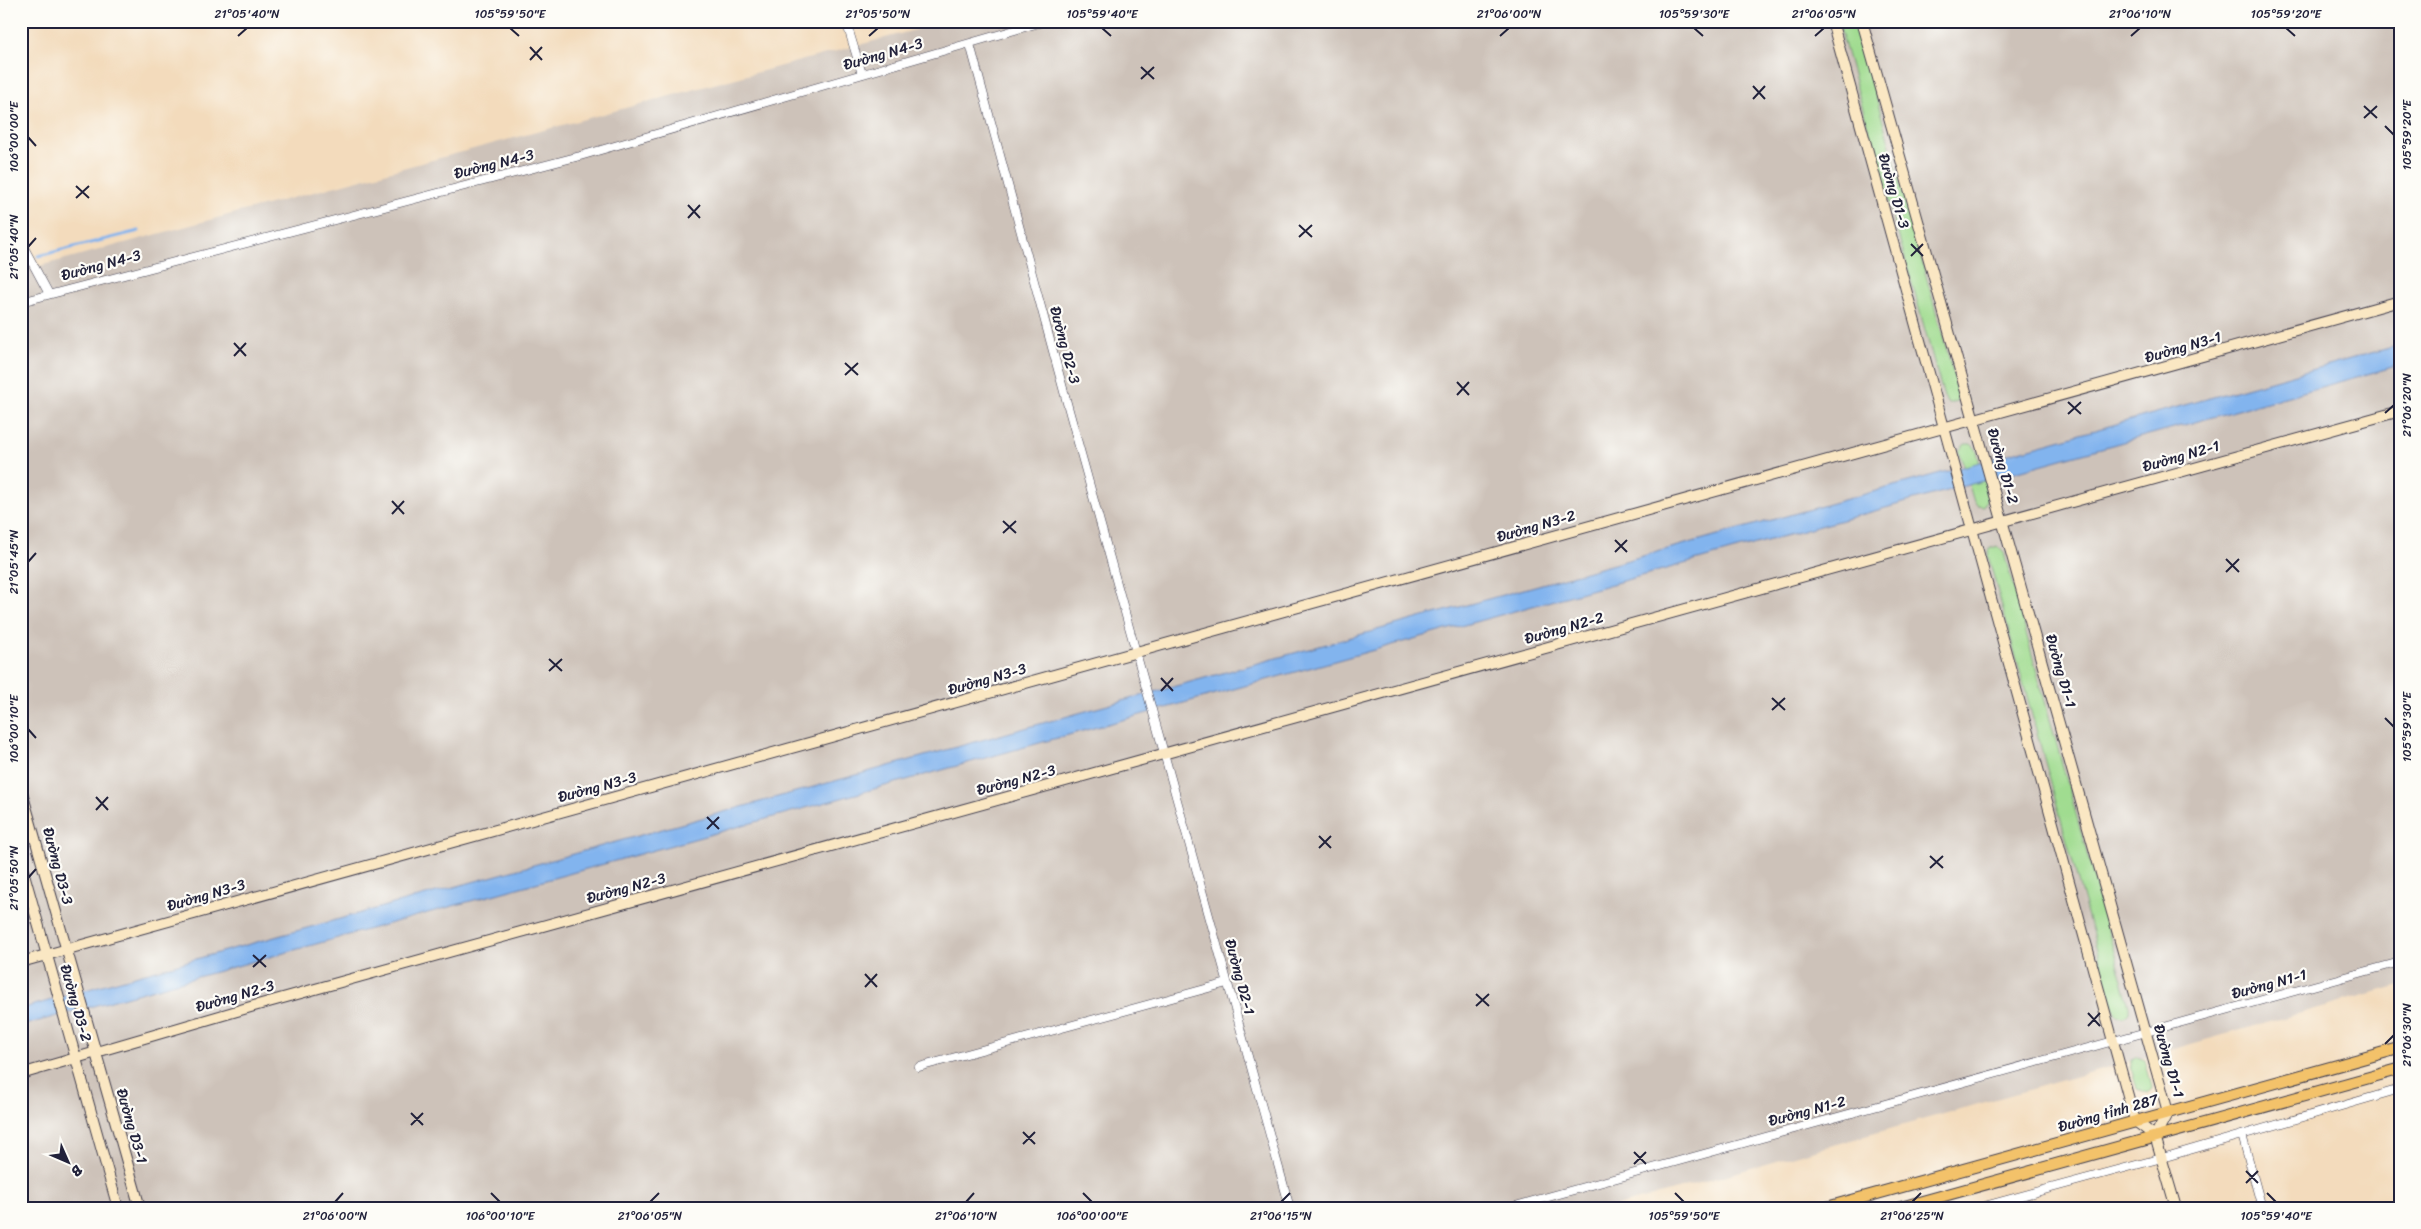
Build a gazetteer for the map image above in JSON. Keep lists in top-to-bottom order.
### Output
{
  "streets": {
    "main road": ["Đường tỉnh 287"],
    "street": [
      "Đường N4-3",
      "Đường D1-3",
      "Đường D2-3",
      "Đường N3-1",
      "Đường N2-1",
      "Đường D1-2",
      "Đường N3-2",
      "Đường N2-2",
      "Đường D1-1",
      "Đường N3-3",
      "Đường N2-3",
      "Đường D3-3",
      "Đường D2-1",
      "Đường N1-1",
      "Đường D3-2",
      "Đường N1-2",
      "Đường D3-1"
    ]
  },
  "crossings": [
    ["Đường N4-3", "Đường D2-3"],
    ["Đường D1-3", "Đường N3-1"],
    ["Đường D1-3", "Đường D1-2"],
    ["Đường D1-3", "Đường N3-2"],
    ["Đường D2-3", "Đường N3-2"],
    ["Đường D2-3", "Đường N2-2"],
    ["Đường D2-3", "Đường N3-3"],
    ["Đường D2-3", "Đường N2-3"],
    ["Đường D2-3", "Đường D2-1"],
    ["Đường N3-1", "Đường D1-2"],
    ["Đường N3-1", "Đường N3-2"],
    ["Đường N2-1", "Đường D1-2"],
    ["Đường N2-1", "Đường N2-2"],
    ["Đường N2-1", "Đường D1-1"],
    ["Đường D1-2", "Đường D1-1"],
    ["Đường N3-2", "Đường N3-3"],
    ["Đường N2-2", "Đường N2-3"],
    ["Đường N2-2", "Đường D2-1"],
    ["Đường D1-1", "Đường N1-1"],
    ["Đường D1-1", "Đường tỉnh 287"],
    ["Đường N3-3", "Đường D3-3"],
    ["Đường N3-3", "Đường D3-2"],
    ["Đường N2-3", "Đường D2-1"],
    ["Đường N2-3", "Đường D3-2"],
    ["Đường N2-3", "Đường D3-1"],
    ["Đường D3-3", "Đường D3-2"],
    ["Đường N1-1", "Đường N1-2"],
    ["Đường D3-2", "Đường D3-1"]
  ],
  "north": "bottom right",
  "coordinates": [
    "21°05'40\"N",
    "105°59'50\"E",
    "21°05'50\"N",
    "105°59'40\"E",
    "21°06'00\"N",
    "105°59'30\"E",
    "21°06'05\"N",
    "21°06'10\"N",
    "105°59'20\"E",
    "106°00'00\"E",
    "21°06'20\"N",
    "21°05'45\"N",
    "106°00'10\"E",
    "21°06'30\"N",
    "21°06'15\"N",
    "21°06'25\"N"
  ]
}
